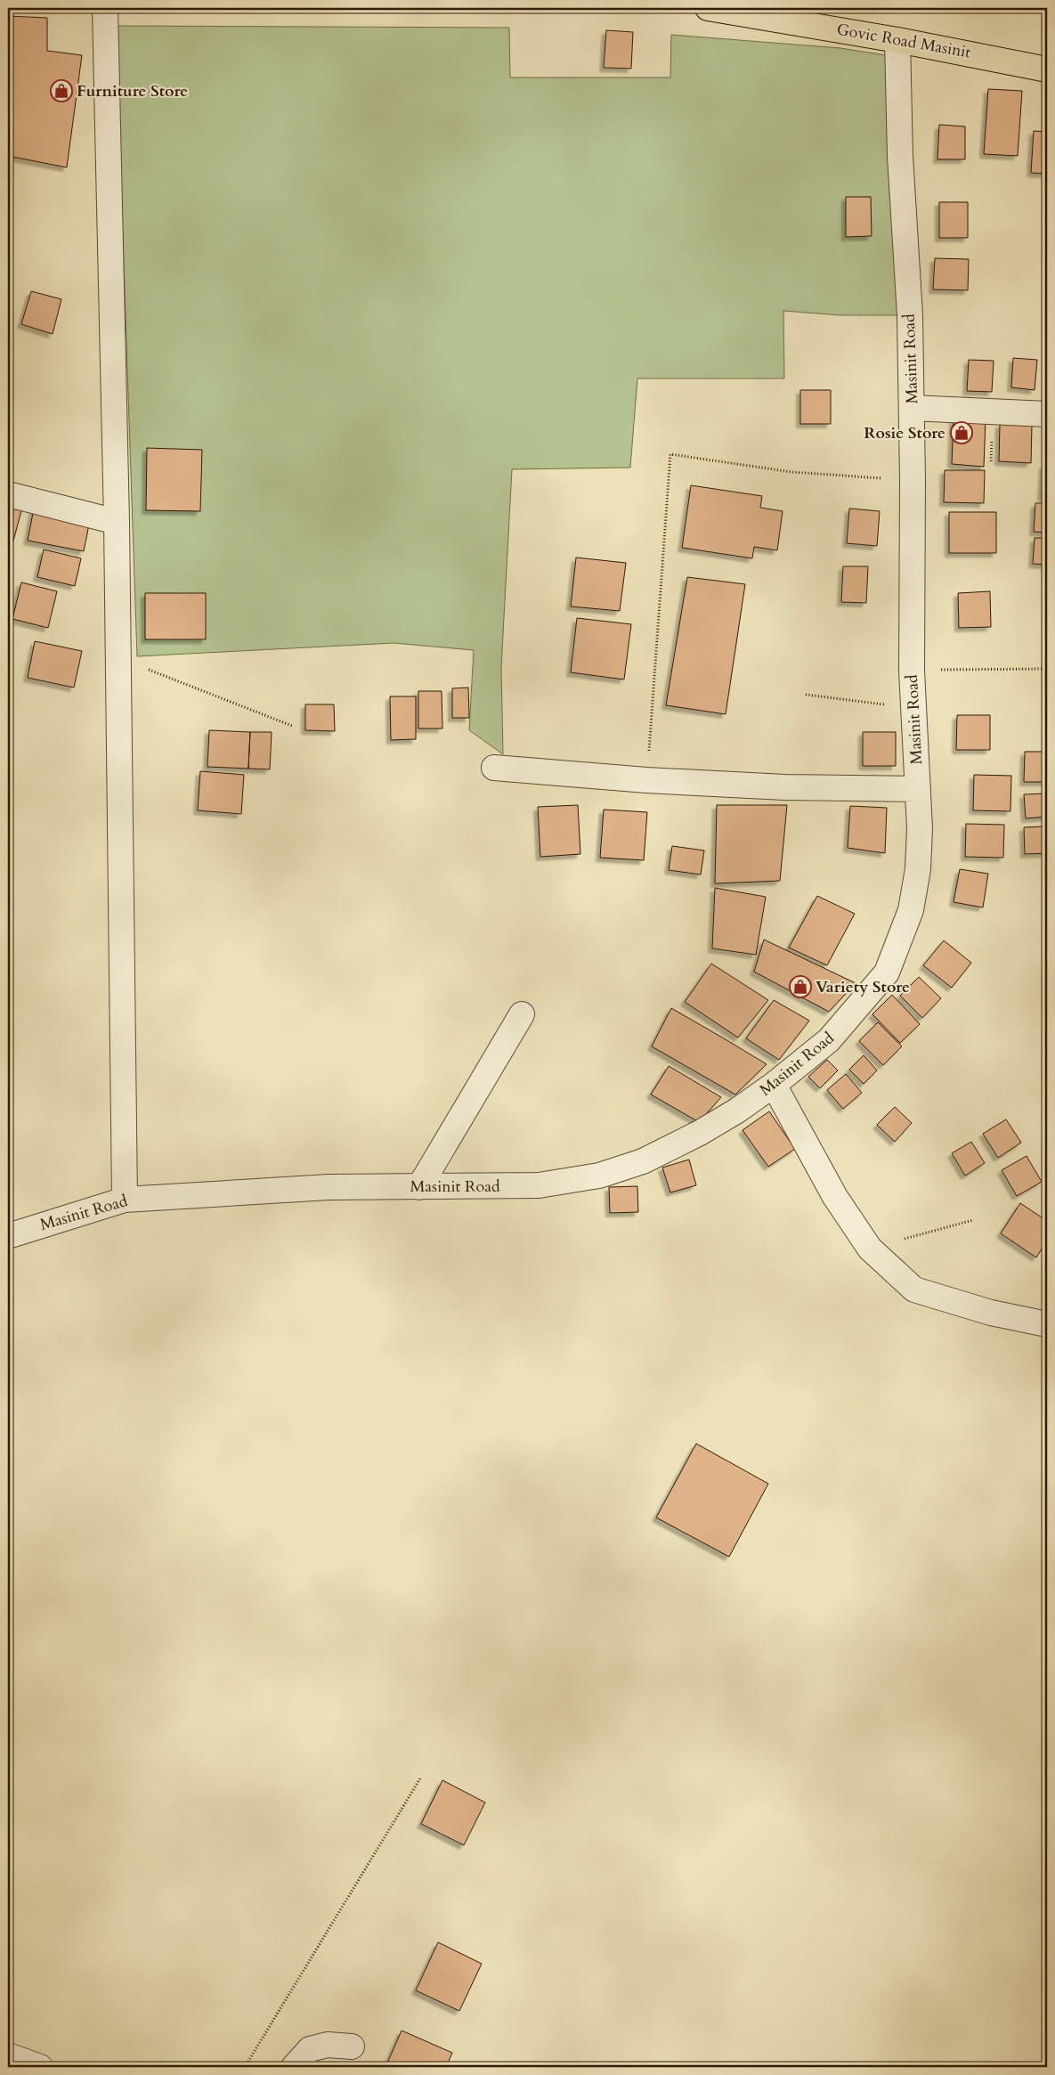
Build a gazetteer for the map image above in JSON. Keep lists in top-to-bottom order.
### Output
{
  "streets": {
    "main road": ["Govic Road Masinit"],
    "street": ["Masinit Road"]
  },
  "crossings": [
    ["Govic Road Masinit", "Masinit Road"]
  ],
  "places": {
    "shop": ["Furniture Store", "Rosie Store", "Variety Store"]
  }
}
